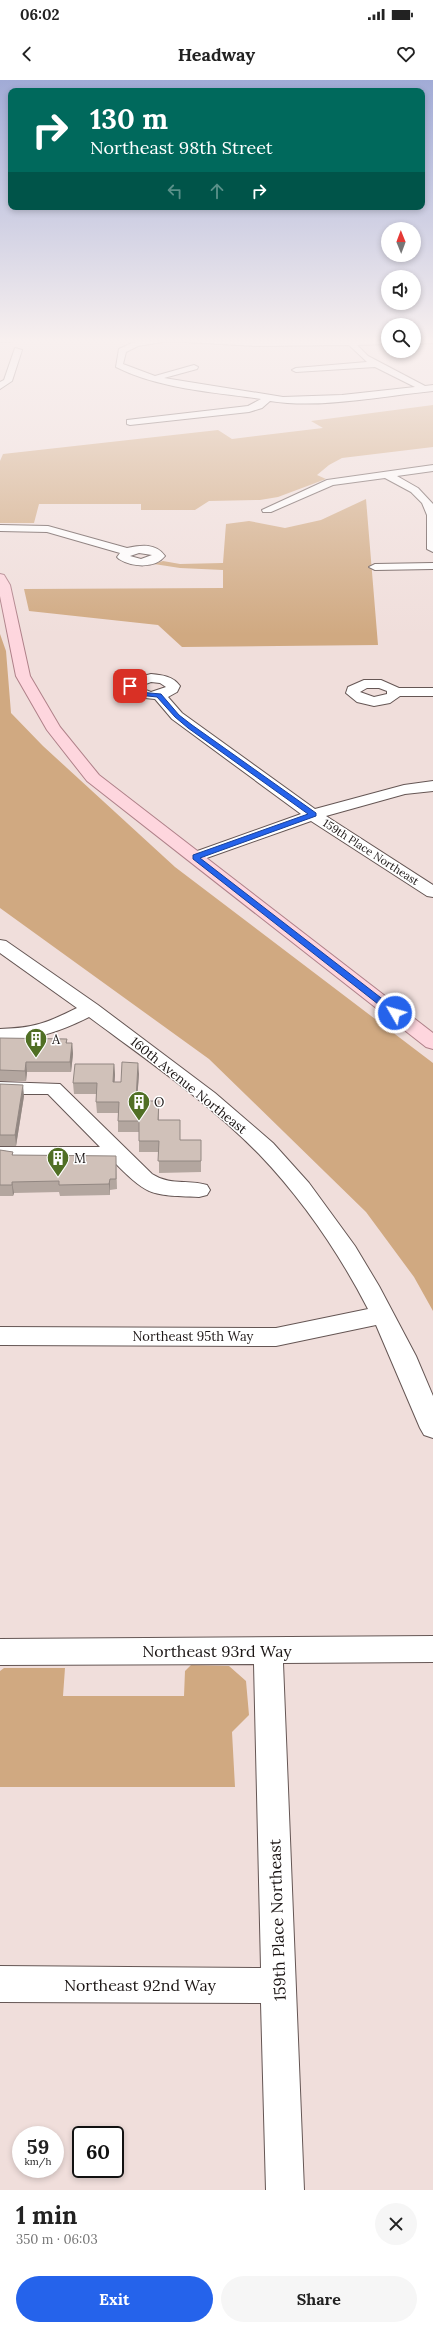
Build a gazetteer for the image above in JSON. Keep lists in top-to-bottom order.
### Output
{
  "streets": {
    "street": [
      "159th Place Northeast",
      "160th Avenue Northeast",
      "Northeast 95th Way",
      "Northeast 93rd Way",
      "Northeast 92nd Way"
    ]
  },
  "crossings": [
    ["159th Place Northeast", "Northeast 93rd Way"],
    ["159th Place Northeast", "Northeast 92nd Way"],
    ["160th Avenue Northeast", "Northeast 95th Way"]
  ],
  "places": {
    "building": ["A", "O", "M"]
  },
  "north": "top",
  "page": {
    "status": "06:02",
    "header": "Headway",
    "turn": ["130 m", "Northeast 98th Street"],
    "speed": "59 km/h",
    "limit": "60",
    "heading": ["1 min", "350 m · 06:03"],
    "buttons": ["Exit", "Share"]
  }
}
